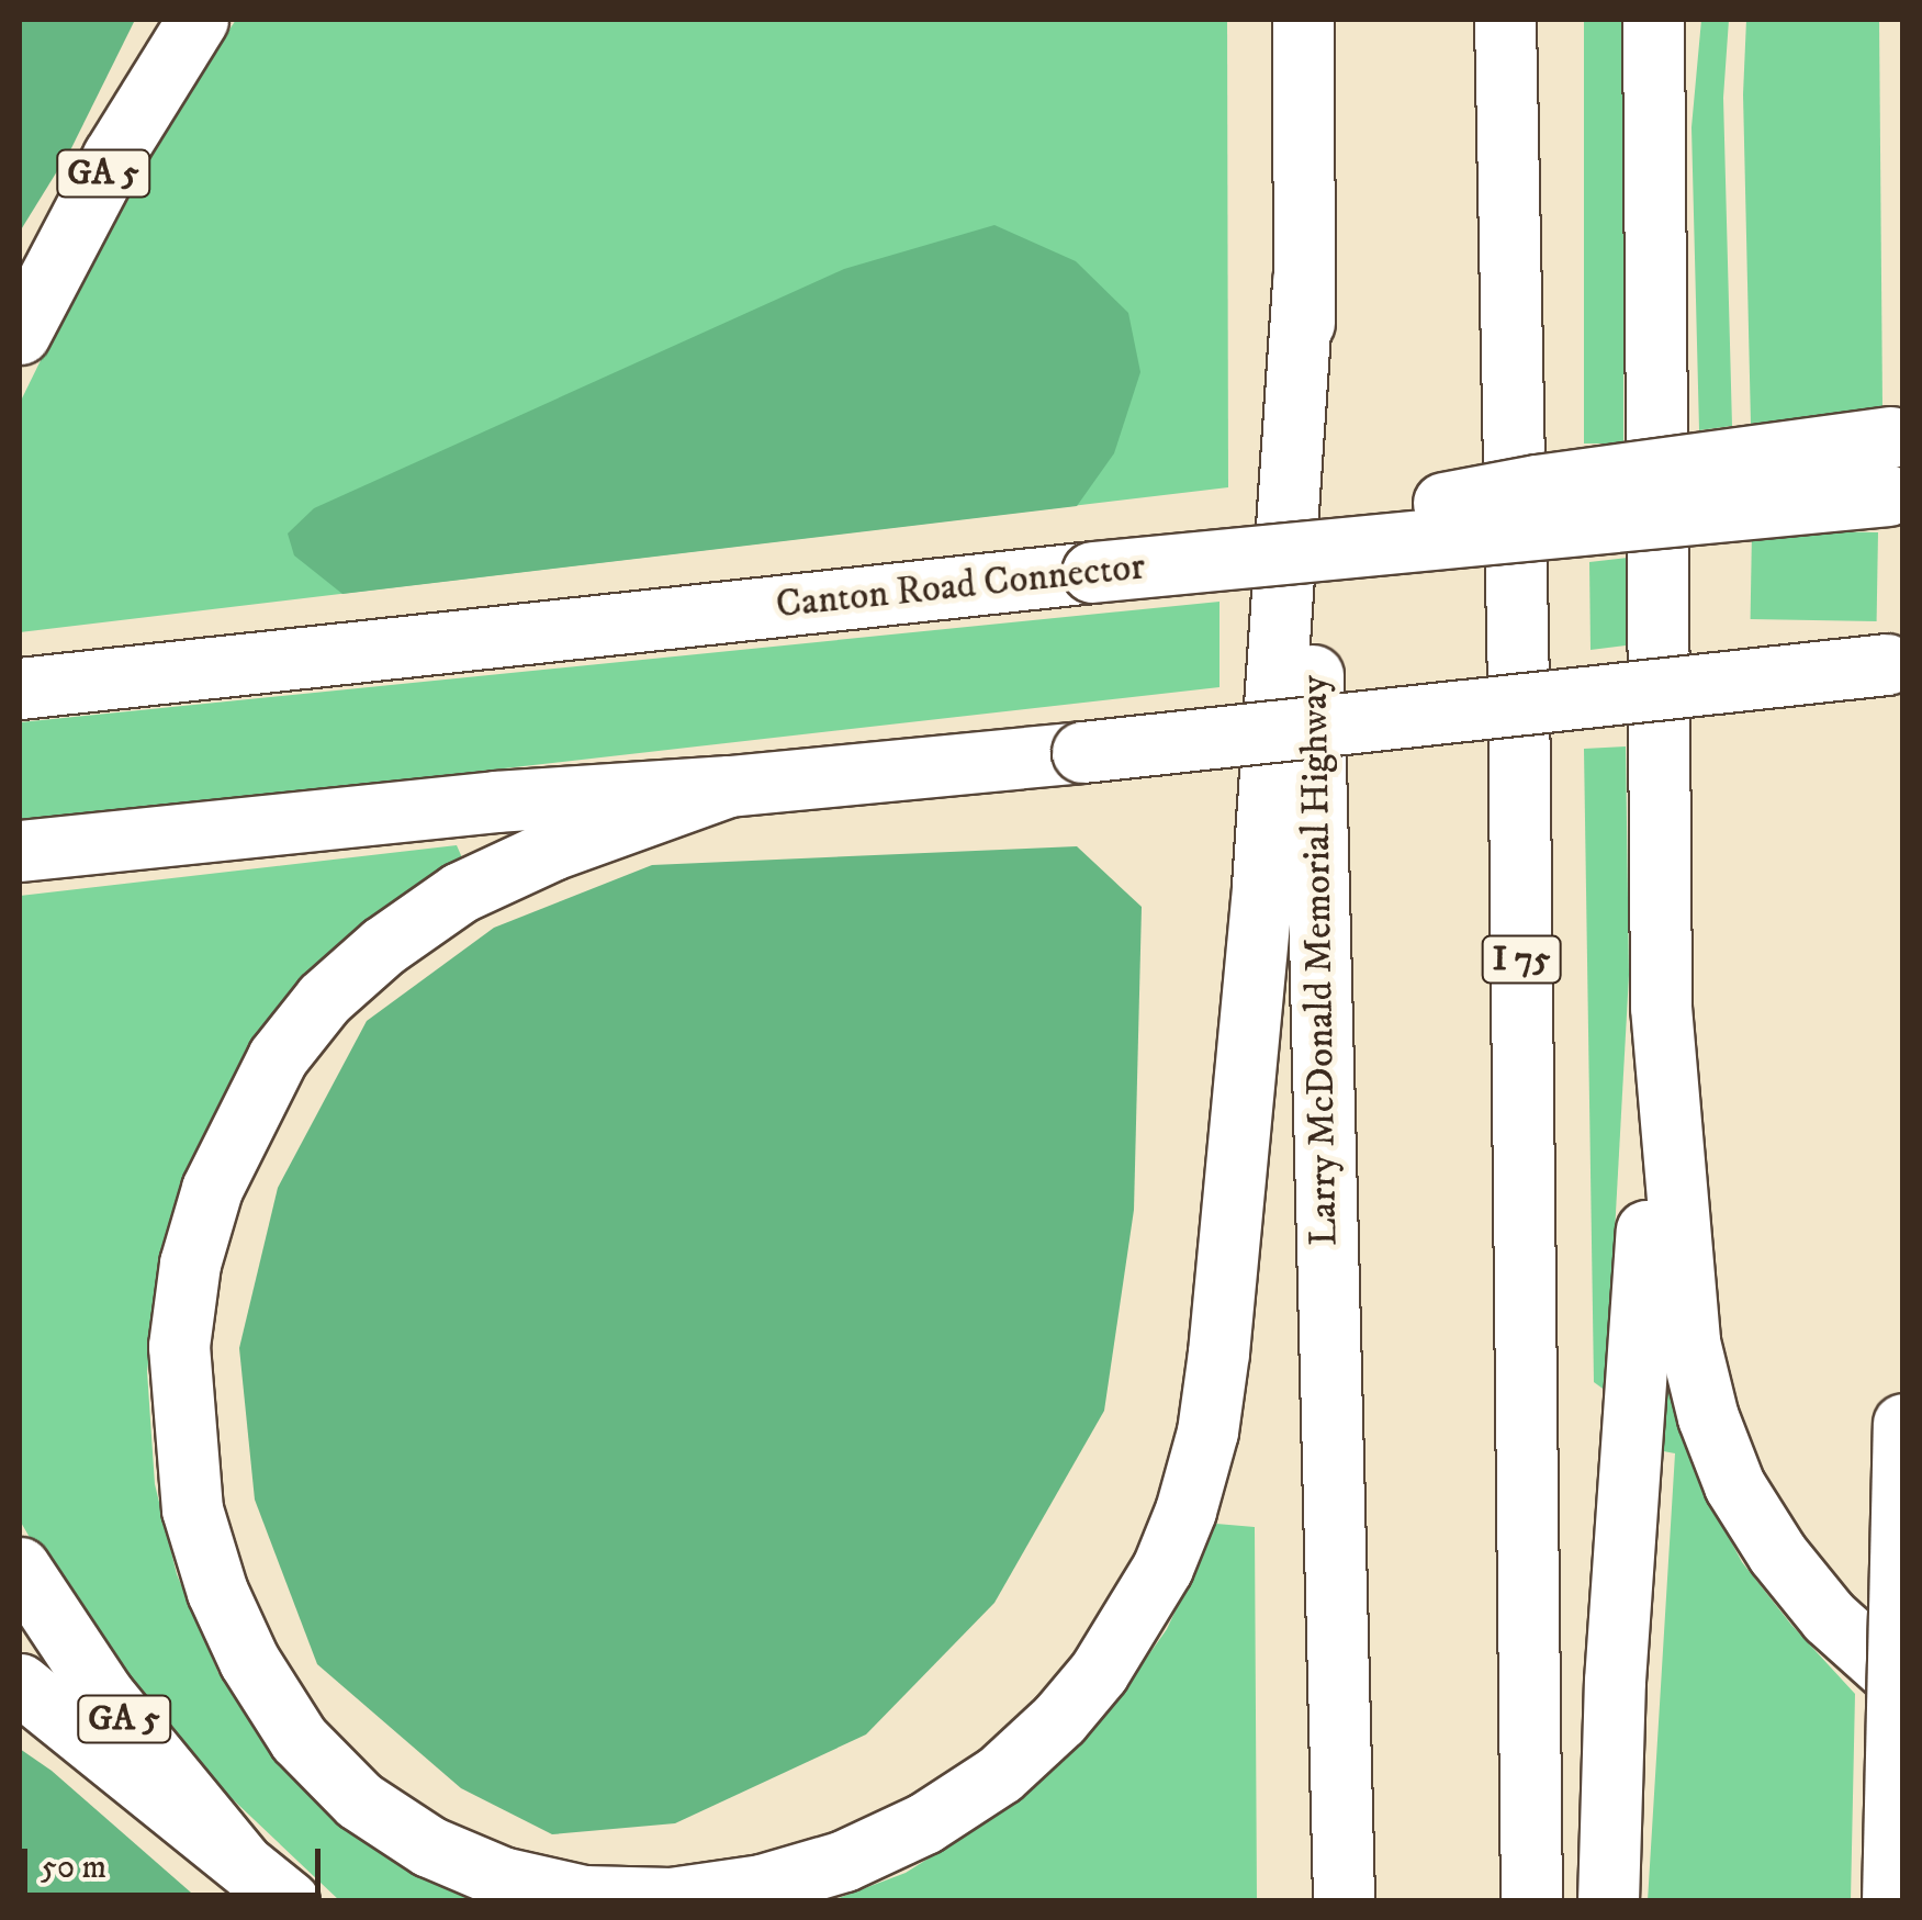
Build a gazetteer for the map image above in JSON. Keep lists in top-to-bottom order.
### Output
{
  "streets": {
    "highway": [
      "GA 5",
      "Canton Road Connector",
      "I 75",
      "Larry McDonald Memorial Highway"
    ]
  },
  "scale_bar": "50 m"
}
